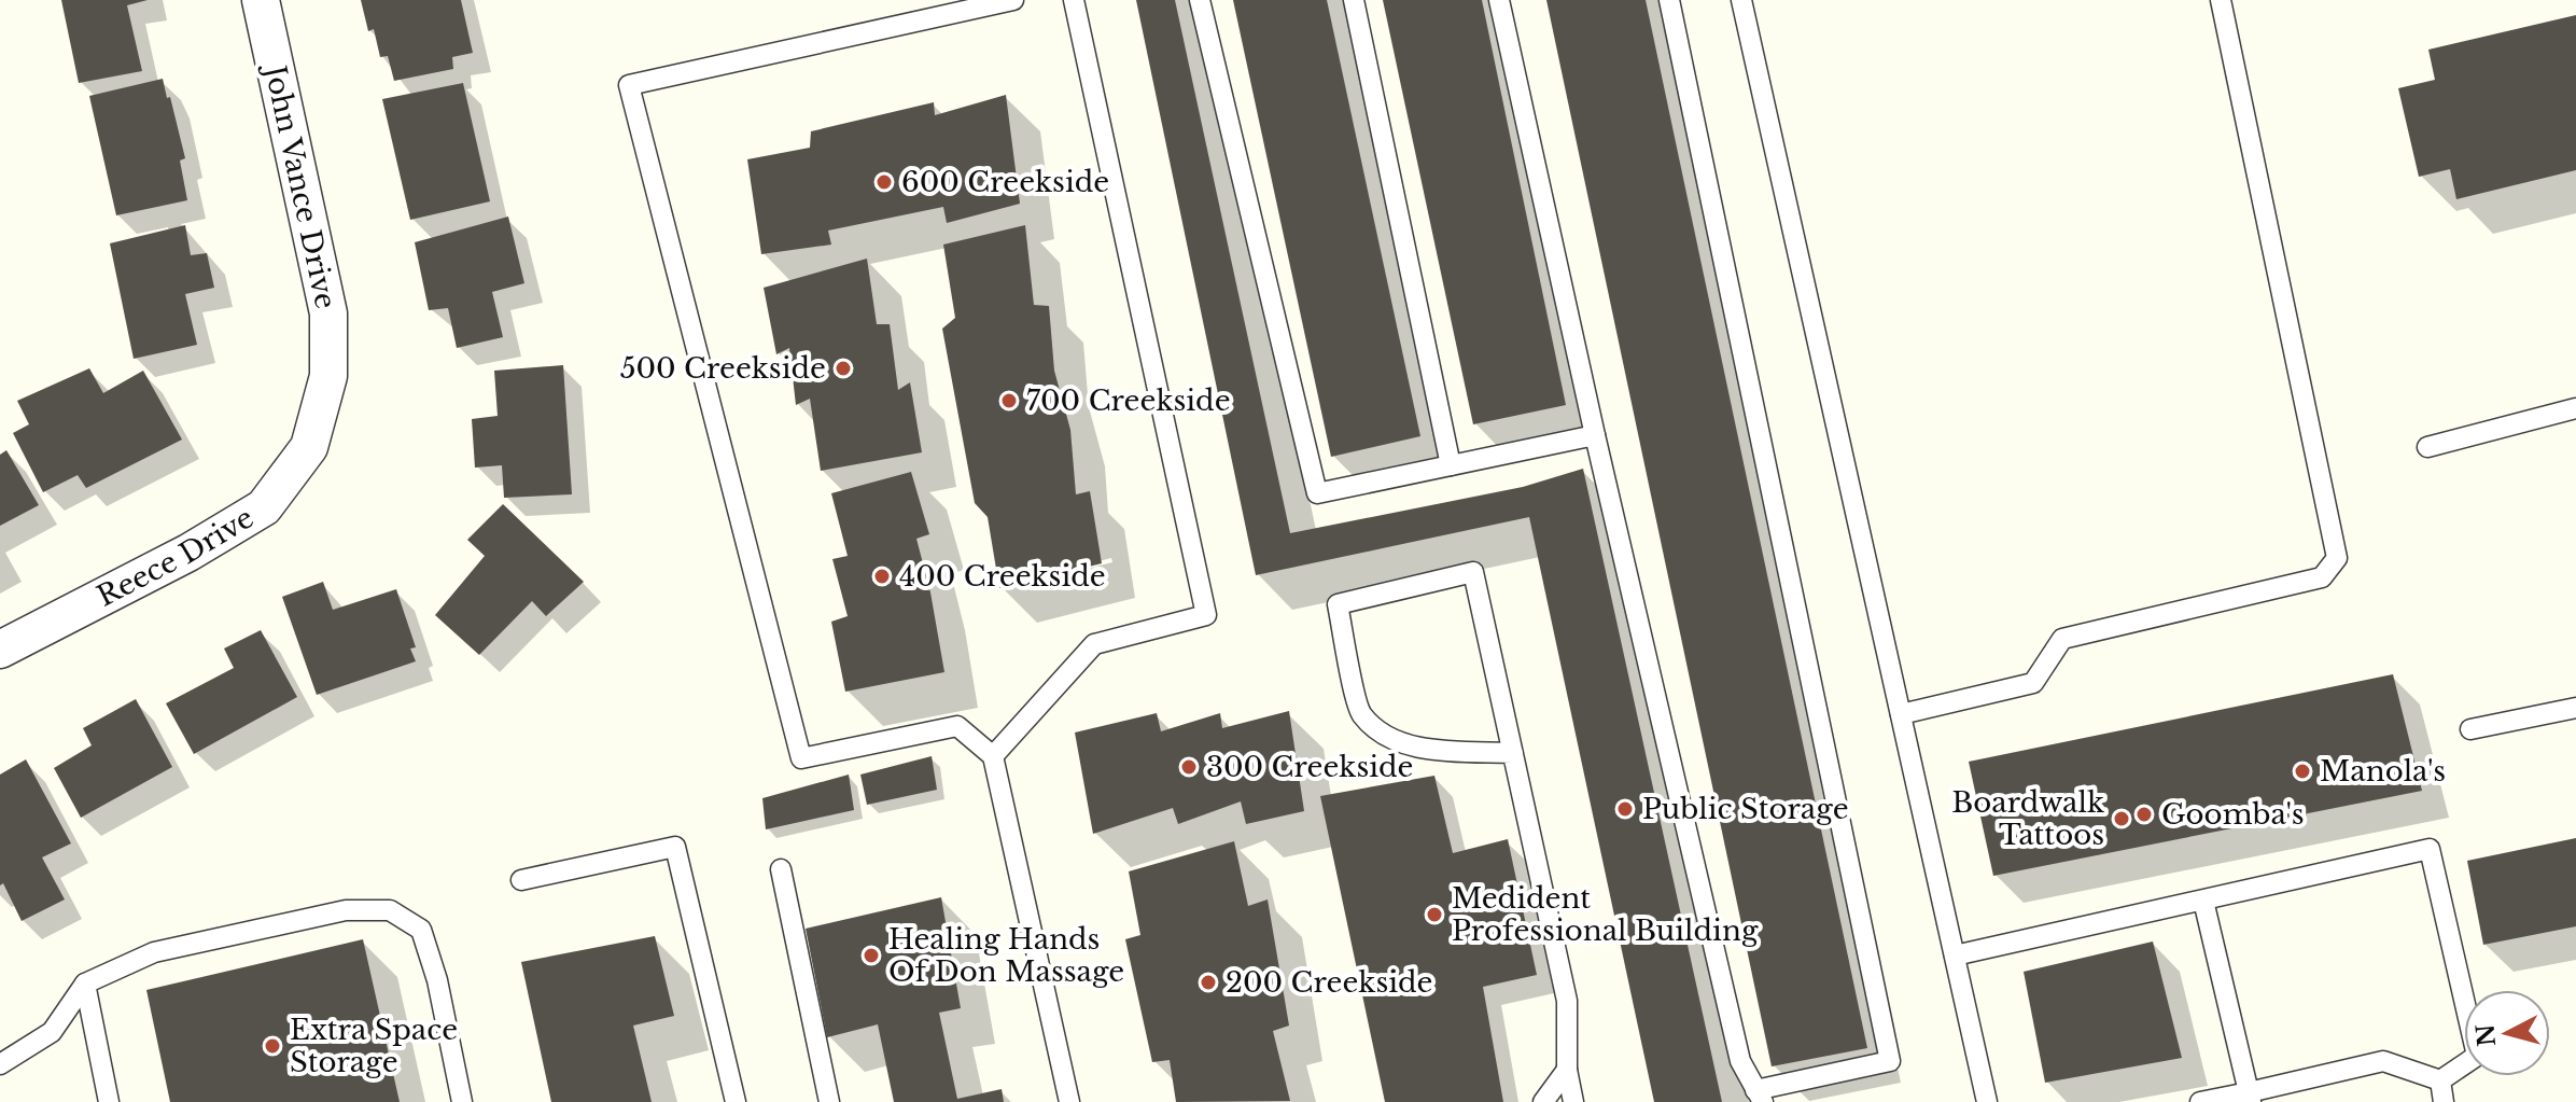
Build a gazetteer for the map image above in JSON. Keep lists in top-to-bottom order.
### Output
{
  "streets": {
    "street": ["John Vance Drive", "Reece Drive"]
  },
  "crossings": [
    ["John Vance Drive", "Reece Drive"]
  ],
  "places": [
    "600 Creekside",
    "500 Creekside",
    "700 Creekside",
    "400 Creekside",
    "300 Creekside",
    "Manola's",
    "Public Storage",
    "Goomba's",
    "Boardwalk Tattoos",
    "Medident Professional Building",
    "Healing Hands Of Don Massage",
    "200 Creekside",
    "Extra Space Storage"
  ],
  "north": "left"
}
